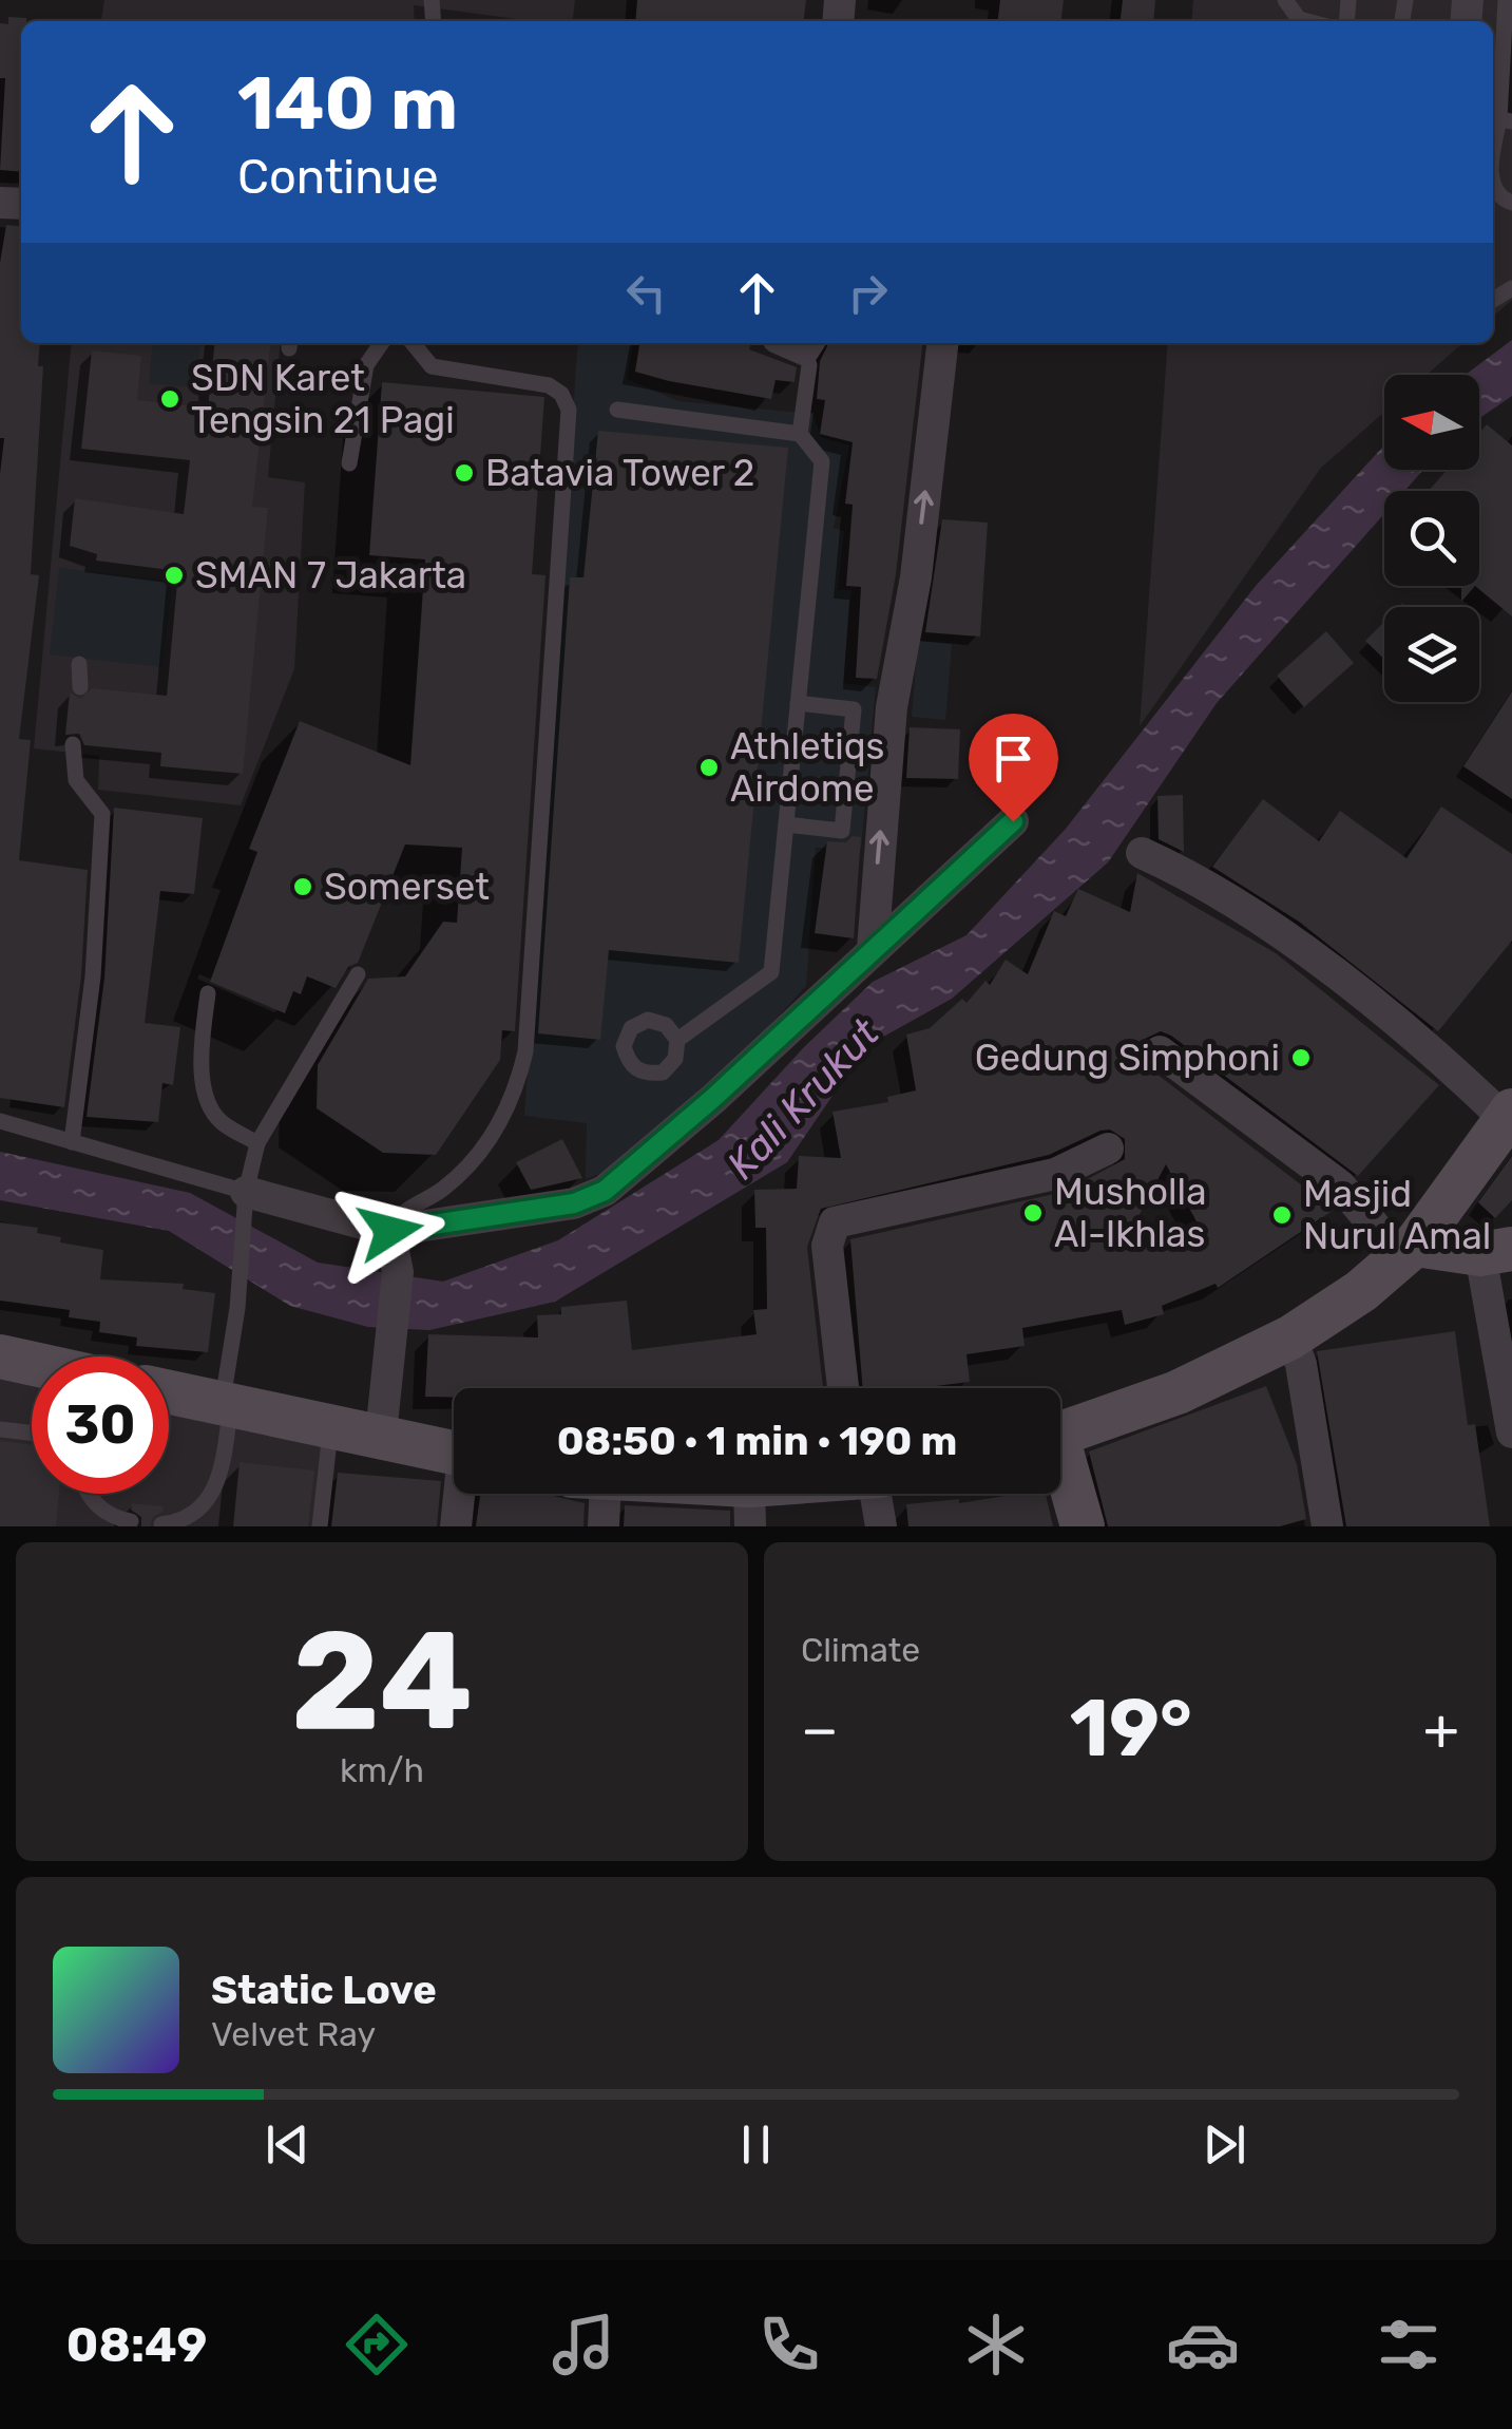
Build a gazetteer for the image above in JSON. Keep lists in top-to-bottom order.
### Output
{
  "water": ["Kali Krukut"],
  "places": [
    "SDN Karet Tengsin 21 Pagi",
    "Batavia Tower 2",
    "SMAN 7 Jakarta",
    "Athletiqs Airdome",
    "Somerset",
    "Gedung Simphoni",
    "Musholla Al-Ikhlas",
    "Masjid Nurul Amal"
  ],
  "north": "left",
  "page": {
    "turn": ["140 m", "Continue"],
    "limit": "30",
    "trip": "08:50 · 1 min · 190 m",
    "tile": [
      ["24", "km/h"],
      "Climate"
    ],
    "heat": ["−", "19°", "+"],
    "song": ["Static Love", "Velvet Ray"],
    "tabs": "08:49"
  }
}
